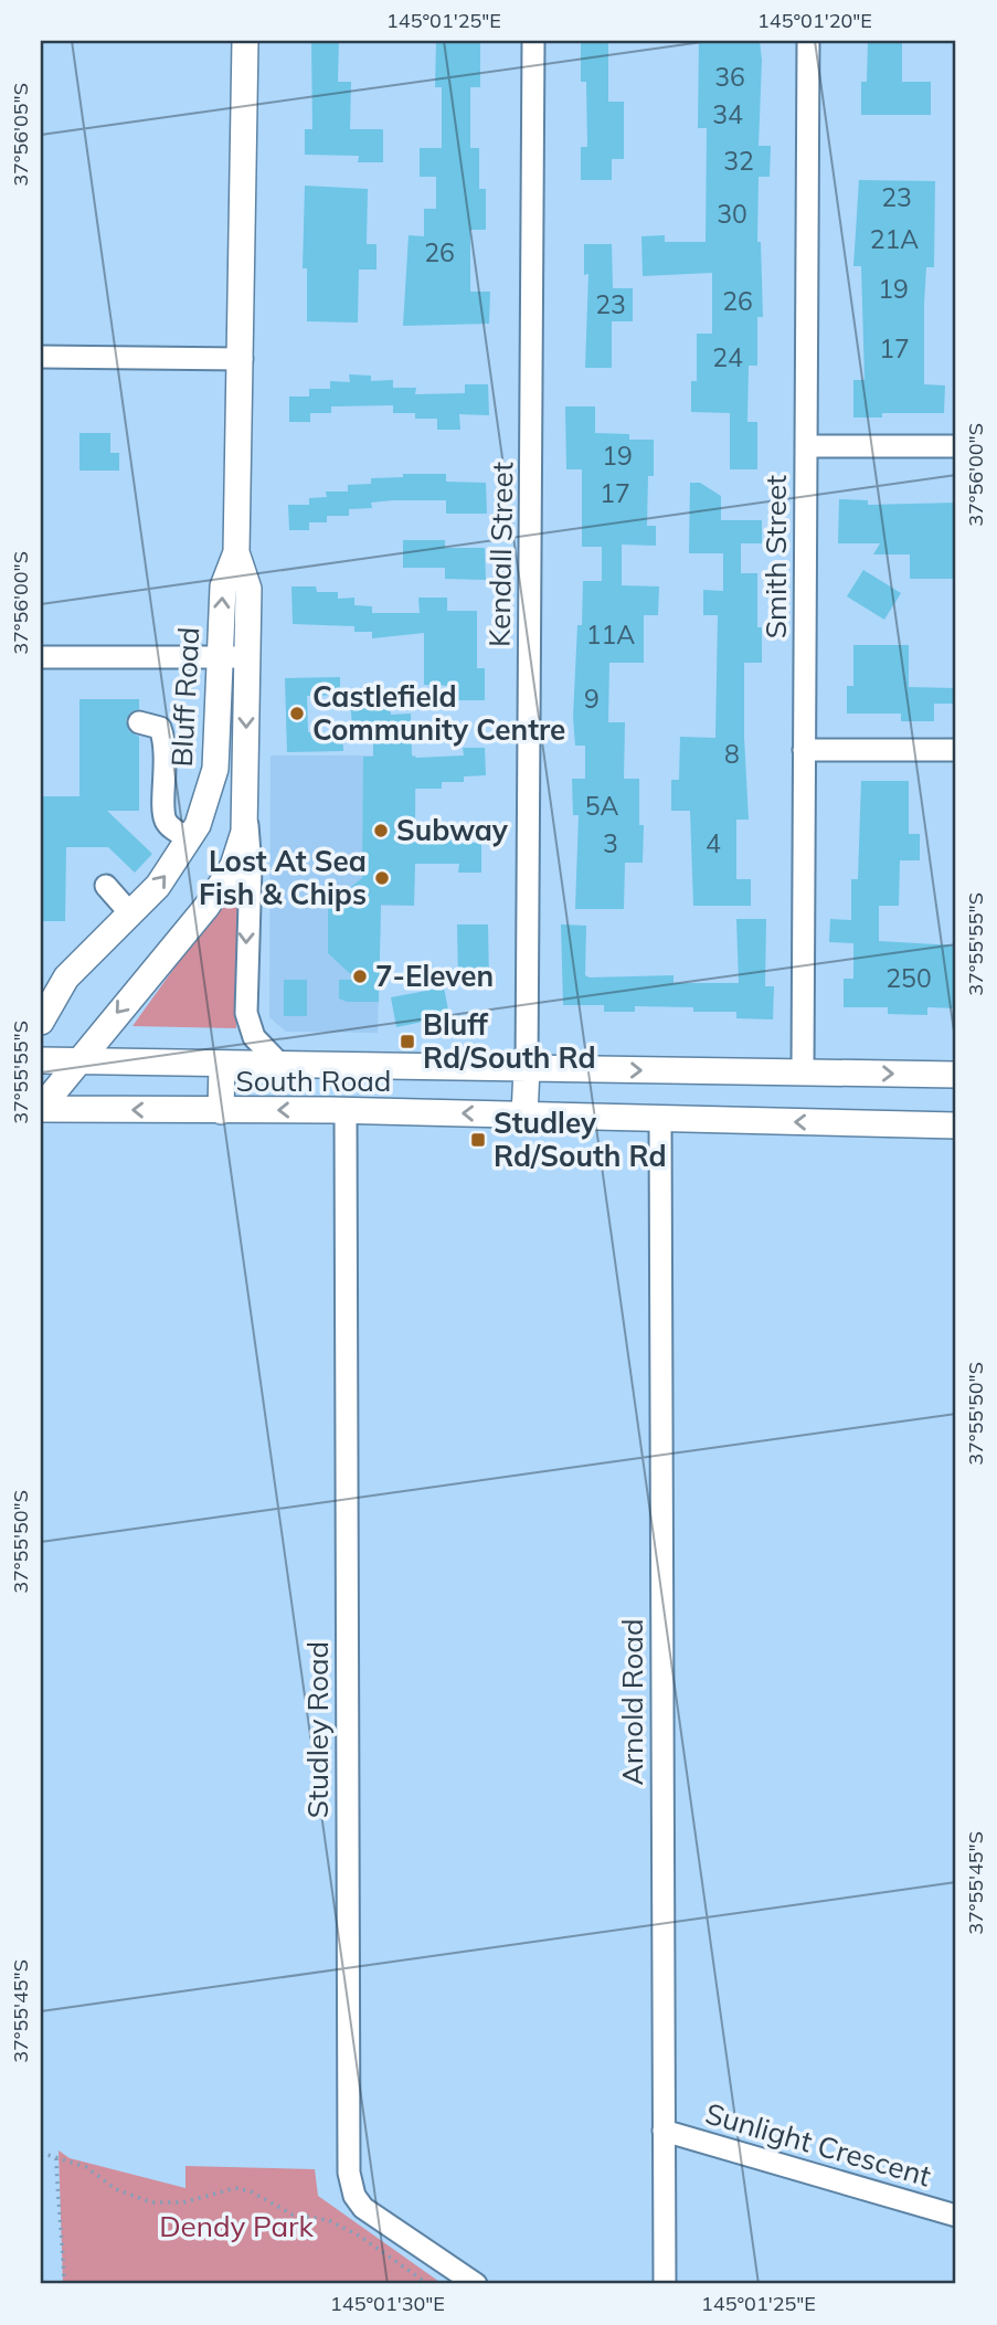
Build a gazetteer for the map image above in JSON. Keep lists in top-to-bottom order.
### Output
{
  "streets": {
    "main road": ["Bluff Road", "South Road"],
    "street": [
      "Kendall Street",
      "Smith Street",
      "Arnold Road",
      "Studley Road",
      "Sunlight Crescent"
    ]
  },
  "crossings": [
    ["Kendall Street", "South Road"],
    ["Smith Street", "South Road"],
    ["Bluff Road", "South Road"],
    ["South Road", "Arnold Road"],
    ["South Road", "Studley Road"],
    ["Arnold Road", "Sunlight Crescent"]
  ],
  "parks": ["Dendy Park"],
  "places": {
    "other": [
      "Castlefield Community Centre",
      "Subway",
      "Lost At Sea Fish & Chips",
      "7-Eleven"
    ],
    "transit": ["Bluff Rd/South Rd", "Studley Rd/South Rd"]
  },
  "house_numbers": [
    "36",
    "34",
    "32",
    "23",
    "30",
    "21A",
    "26",
    "19",
    "26",
    "23",
    "17",
    "24",
    "19",
    "17",
    "11A",
    "9",
    "8",
    "5A",
    "3",
    "4",
    "250"
  ],
  "coordinates": [
    "145°01'25\"E",
    "145°01'20\"E",
    "37°56'05\"S",
    "37°56'00\"S",
    "37°55'55\"S",
    "37°55'50\"S",
    "37°55'45\"S",
    "145°01'30\"E"
  ]
}
